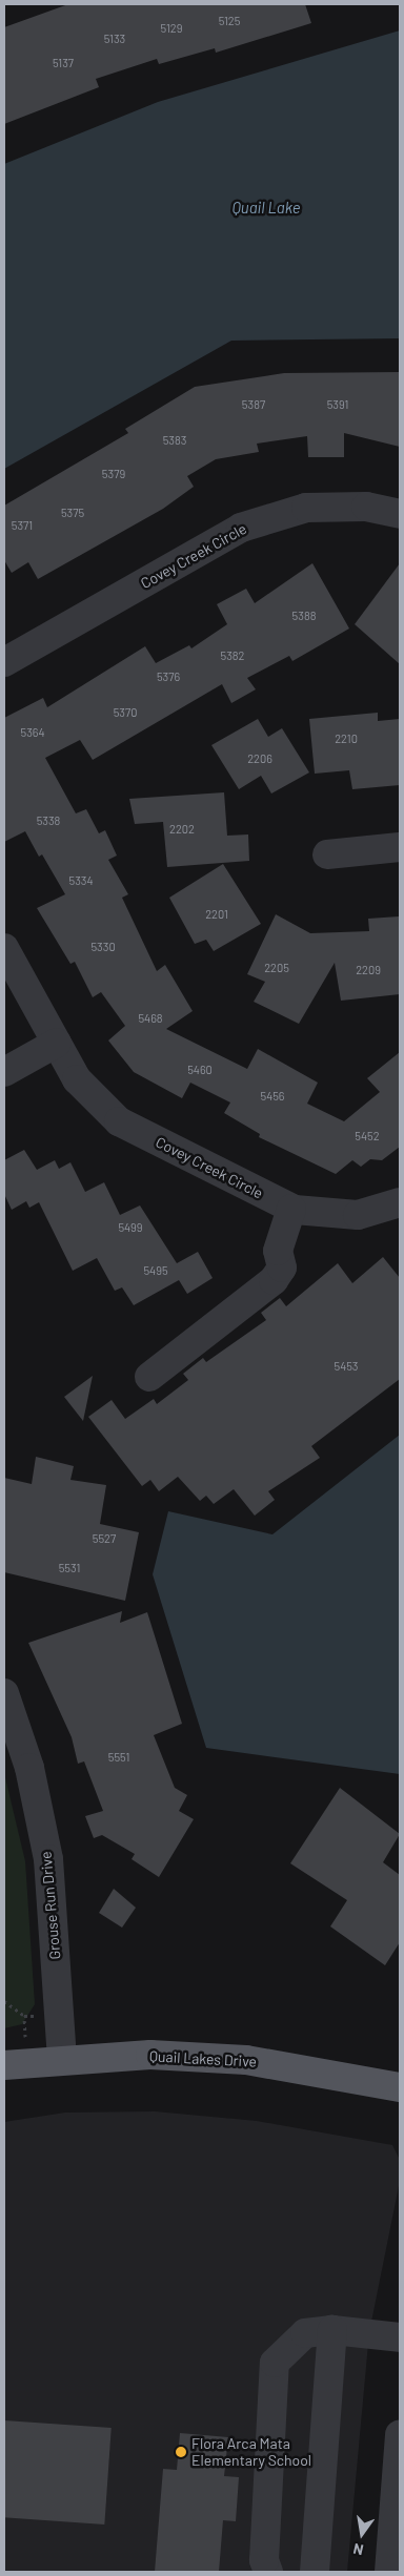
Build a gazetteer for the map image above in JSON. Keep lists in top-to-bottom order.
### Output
{
  "streets": {
    "main road": ["Quail Lakes Drive"],
    "street": ["Covey Creek Circle", "Grouse Run Drive"]
  },
  "crossings": [
    ["Grouse Run Drive", "Quail Lakes Drive"]
  ],
  "water": ["Quail Lake"],
  "places": ["Flora Arca Mata Elementary School"],
  "house_numbers": [
    "5125",
    "5129",
    "5133",
    "5137",
    "5387",
    "5391",
    "5383",
    "5379",
    "5375",
    "5371",
    "5388",
    "5382",
    "5376",
    "5370",
    "5364",
    "2210",
    "2206",
    "5338",
    "2202",
    "5334",
    "2201",
    "5330",
    "2205",
    "2209",
    "5468",
    "5460",
    "5456",
    "5452",
    "5499",
    "5495",
    "5453",
    "5527",
    "5531",
    "5551"
  ],
  "north": "bottom"
}
